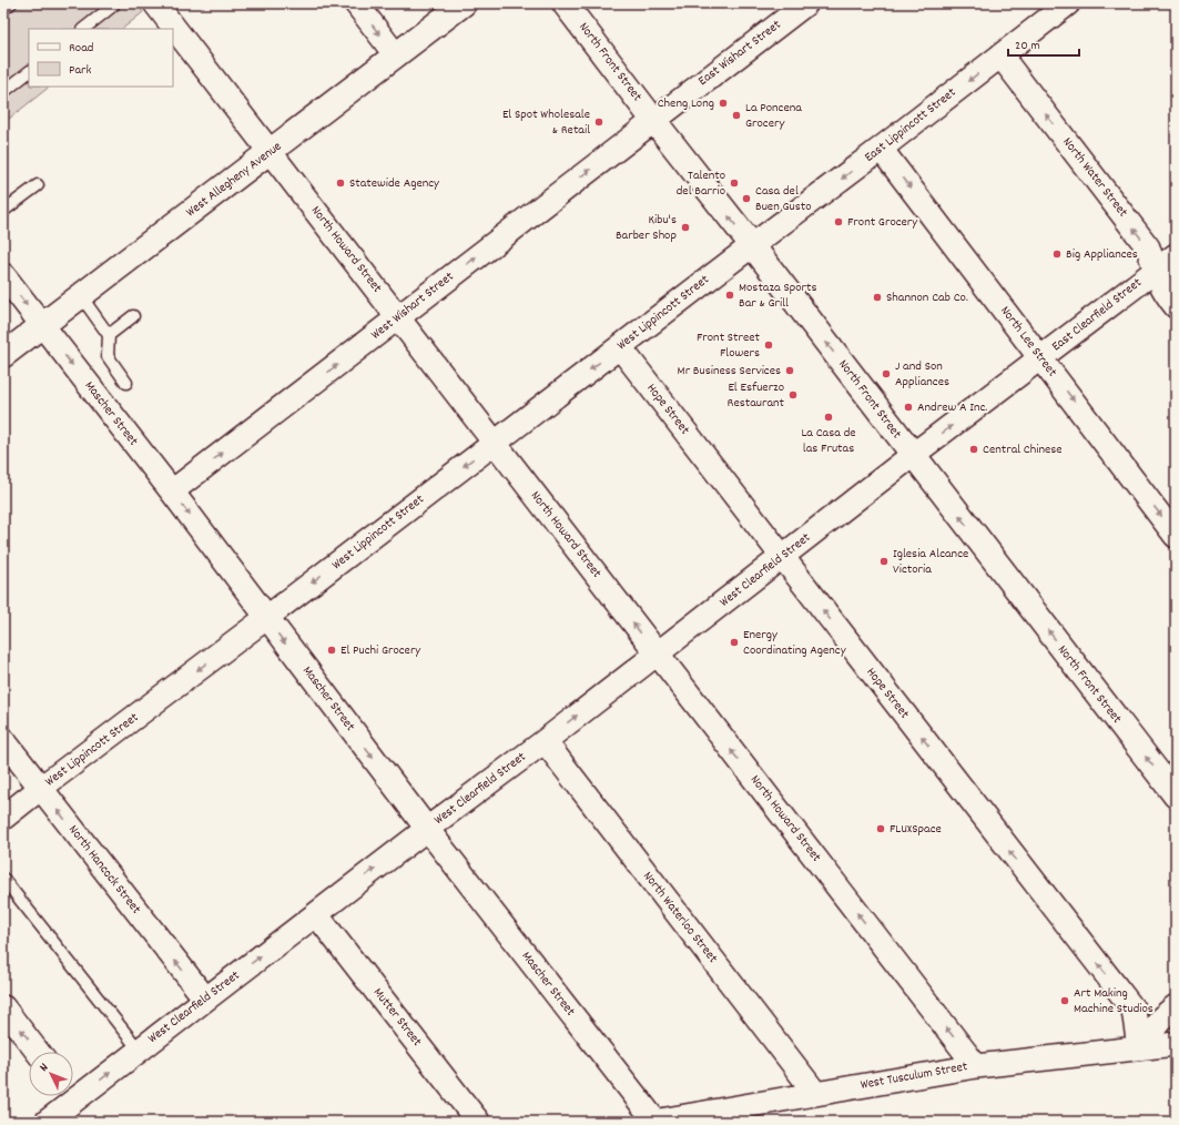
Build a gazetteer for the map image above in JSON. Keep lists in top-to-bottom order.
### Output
{
  "streets": {
    "street": [
      "East Wishart Street",
      "North Front Street",
      "East Lippincott Street",
      "North Water Street",
      "West Allegheny Avenue",
      "North Howard Street",
      "West Wishart Street",
      "West Lippincott Street",
      "East Clearfield Street",
      "North Lee Street",
      "Hope Street",
      "Mascher Street",
      "West Clearfield Street",
      "North Hancock Street",
      "North Waterloo Street",
      "Mutter Street",
      "West Tusculum Street"
    ]
  },
  "crossings": [
    ["East Wishart Street", "North Front Street"],
    ["East Wishart Street", "West Wishart Street"],
    ["North Front Street", "East Lippincott Street"],
    ["North Front Street", "West Wishart Street"],
    ["North Front Street", "West Lippincott Street"],
    ["North Front Street", "East Clearfield Street"],
    ["North Front Street", "West Clearfield Street"],
    ["East Lippincott Street", "North Water Street"],
    ["East Lippincott Street", "West Lippincott Street"],
    ["East Lippincott Street", "North Lee Street"],
    ["North Water Street", "East Clearfield Street"],
    ["West Allegheny Avenue", "North Howard Street"],
    ["West Allegheny Avenue", "Mascher Street"],
    ["North Howard Street", "West Wishart Street"],
    ["North Howard Street", "West Lippincott Street"],
    ["North Howard Street", "West Clearfield Street"],
    ["North Howard Street", "West Tusculum Street"],
    ["West Wishart Street", "Mascher Street"],
    ["West Lippincott Street", "Hope Street"],
    ["West Lippincott Street", "Mascher Street"],
    ["West Lippincott Street", "North Hancock Street"],
    ["East Clearfield Street", "North Lee Street"],
    ["East Clearfield Street", "West Clearfield Street"],
    ["Hope Street", "West Clearfield Street"],
    ["Hope Street", "West Tusculum Street"],
    ["Mascher Street", "West Clearfield Street"],
    ["Mascher Street", "West Tusculum Street"],
    ["West Clearfield Street", "North Hancock Street"],
    ["West Clearfield Street", "North Waterloo Street"],
    ["West Clearfield Street", "Mutter Street"],
    ["North Waterloo Street", "West Tusculum Street"]
  ],
  "one_way": [
    "North Front Street",
    "East Lippincott Street",
    "North Water Street",
    "North Howard Street",
    "West Wishart Street",
    "West Lippincott Street",
    "East Clearfield Street",
    "North Lee Street",
    "Hope Street",
    "Mascher Street",
    "West Clearfield Street",
    "North Hancock Street"
  ],
  "places": [
    "Cheng Long",
    "La Poncena Grocery",
    "El Spot Wholesale & Retail",
    "Statewide Agency",
    "Talento del Barrio",
    "Casa del Buen Gusto",
    "Front Grocery",
    "Kibu's Barber Shop",
    "Big Appliances",
    "Mostaza Sports Bar & Grill",
    "Shannon Cab Co.",
    "Front Street Flowers",
    "Mr Business Services",
    "J and Son Appliances",
    "El Esfuerzo Restaurant",
    "Andrew A Inc.",
    "La Casa de las Frutas",
    "Central Chinese",
    "Iglesia Alcance Victoria",
    "Energy Coordinating Agency",
    "El Puchi Grocery",
    "FLUXSpace",
    "Art Making Machine Studios"
  ],
  "legend": ["Road", "Park"],
  "scale_bar": "20 m",
  "north": "top left"
}
